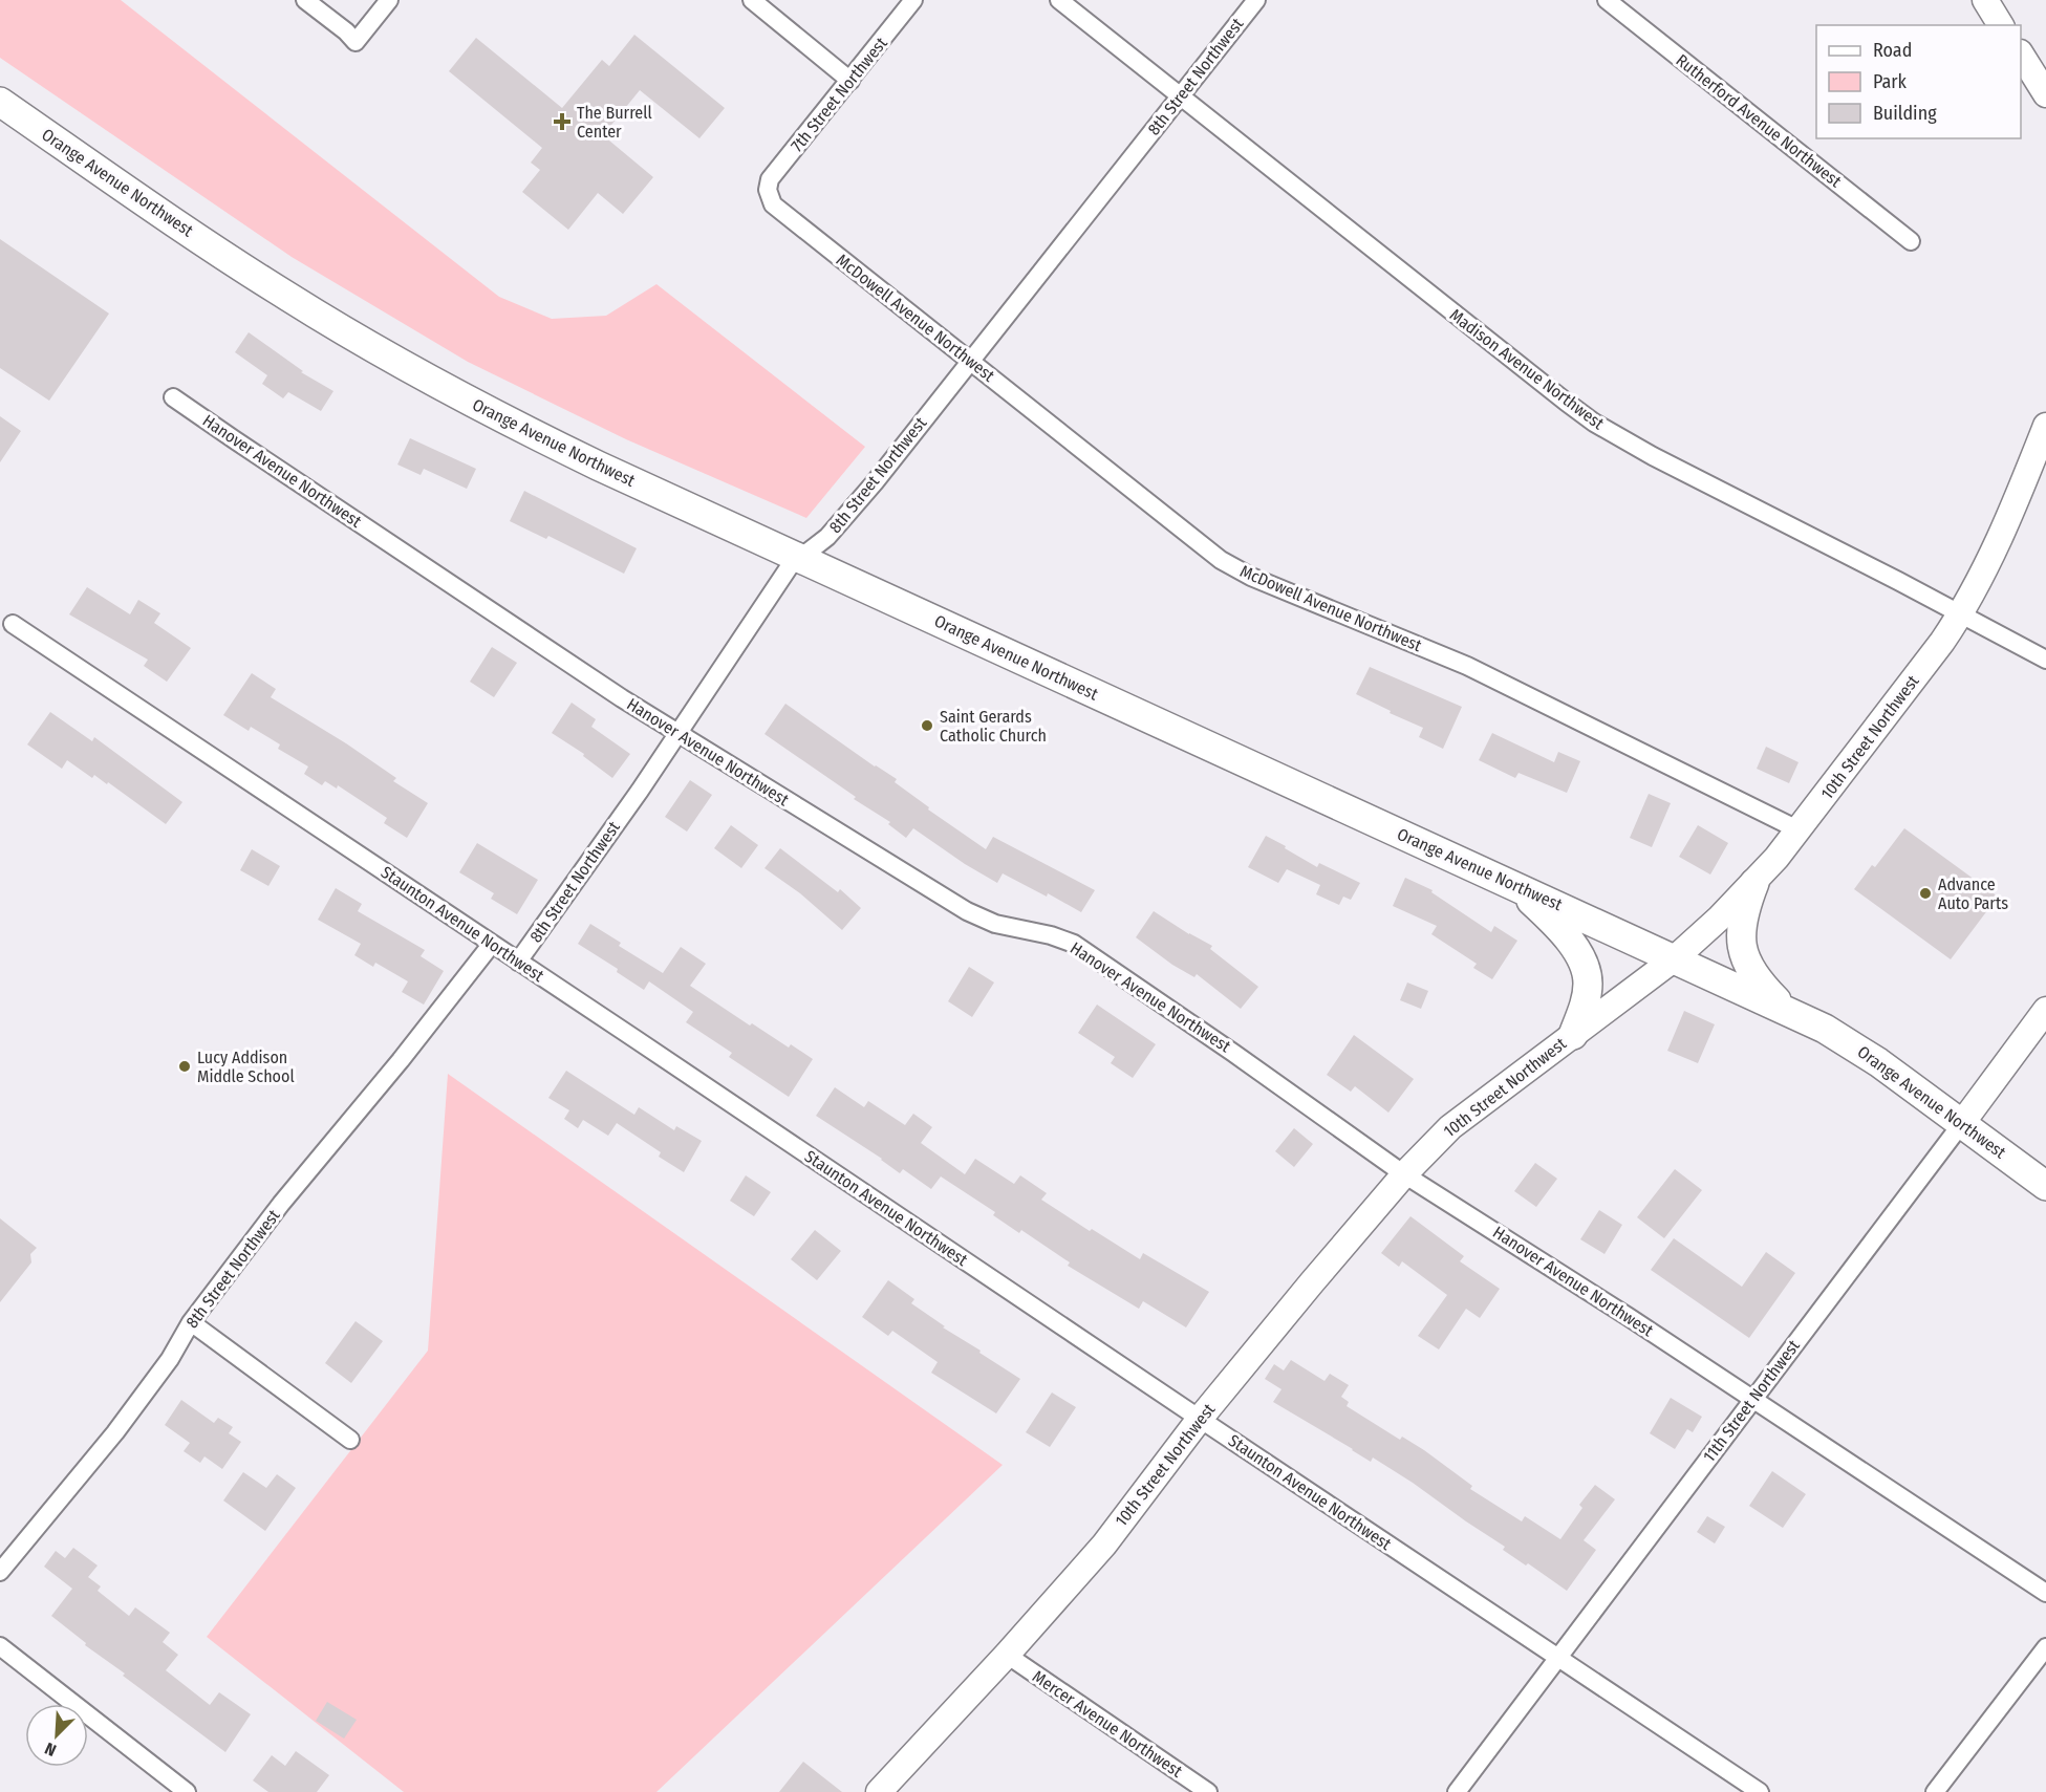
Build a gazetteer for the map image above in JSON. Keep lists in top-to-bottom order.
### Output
{
  "streets": {
    "main road": ["Orange Avenue Northwest", "10th Street Northwest", "11th Street Northwest"],
    "street": [
      "8th Street Northwest",
      "7th Street Northwest",
      "Rutherford Avenue Northwest",
      "McDowell Avenue Northwest",
      "Madison Avenue Northwest",
      "Hanover Avenue Northwest",
      "Staunton Avenue Northwest",
      "Mercer Avenue Northwest"
    ]
  },
  "crossings": [
    ["8th Street Northwest", "Orange Avenue Northwest"],
    ["8th Street Northwest", "McDowell Avenue Northwest"],
    ["8th Street Northwest", "Madison Avenue Northwest"],
    ["8th Street Northwest", "Hanover Avenue Northwest"],
    ["8th Street Northwest", "Staunton Avenue Northwest"],
    ["7th Street Northwest", "McDowell Avenue Northwest"],
    ["Orange Avenue Northwest", "10th Street Northwest"],
    ["Orange Avenue Northwest", "11th Street Northwest"],
    ["McDowell Avenue Northwest", "10th Street Northwest"],
    ["Madison Avenue Northwest", "10th Street Northwest"],
    ["Hanover Avenue Northwest", "10th Street Northwest"],
    ["Hanover Avenue Northwest", "11th Street Northwest"],
    ["10th Street Northwest", "Staunton Avenue Northwest"],
    ["10th Street Northwest", "Mercer Avenue Northwest"],
    ["Staunton Avenue Northwest", "11th Street Northwest"]
  ],
  "places": {
    "health": ["The Burrell Center"],
    "other": ["Saint Gerards Catholic Church", "Advance Auto Parts", "Lucy Addison Middle School"]
  },
  "legend": ["Road", "Park", "Building"],
  "north": "bottom left"
}
